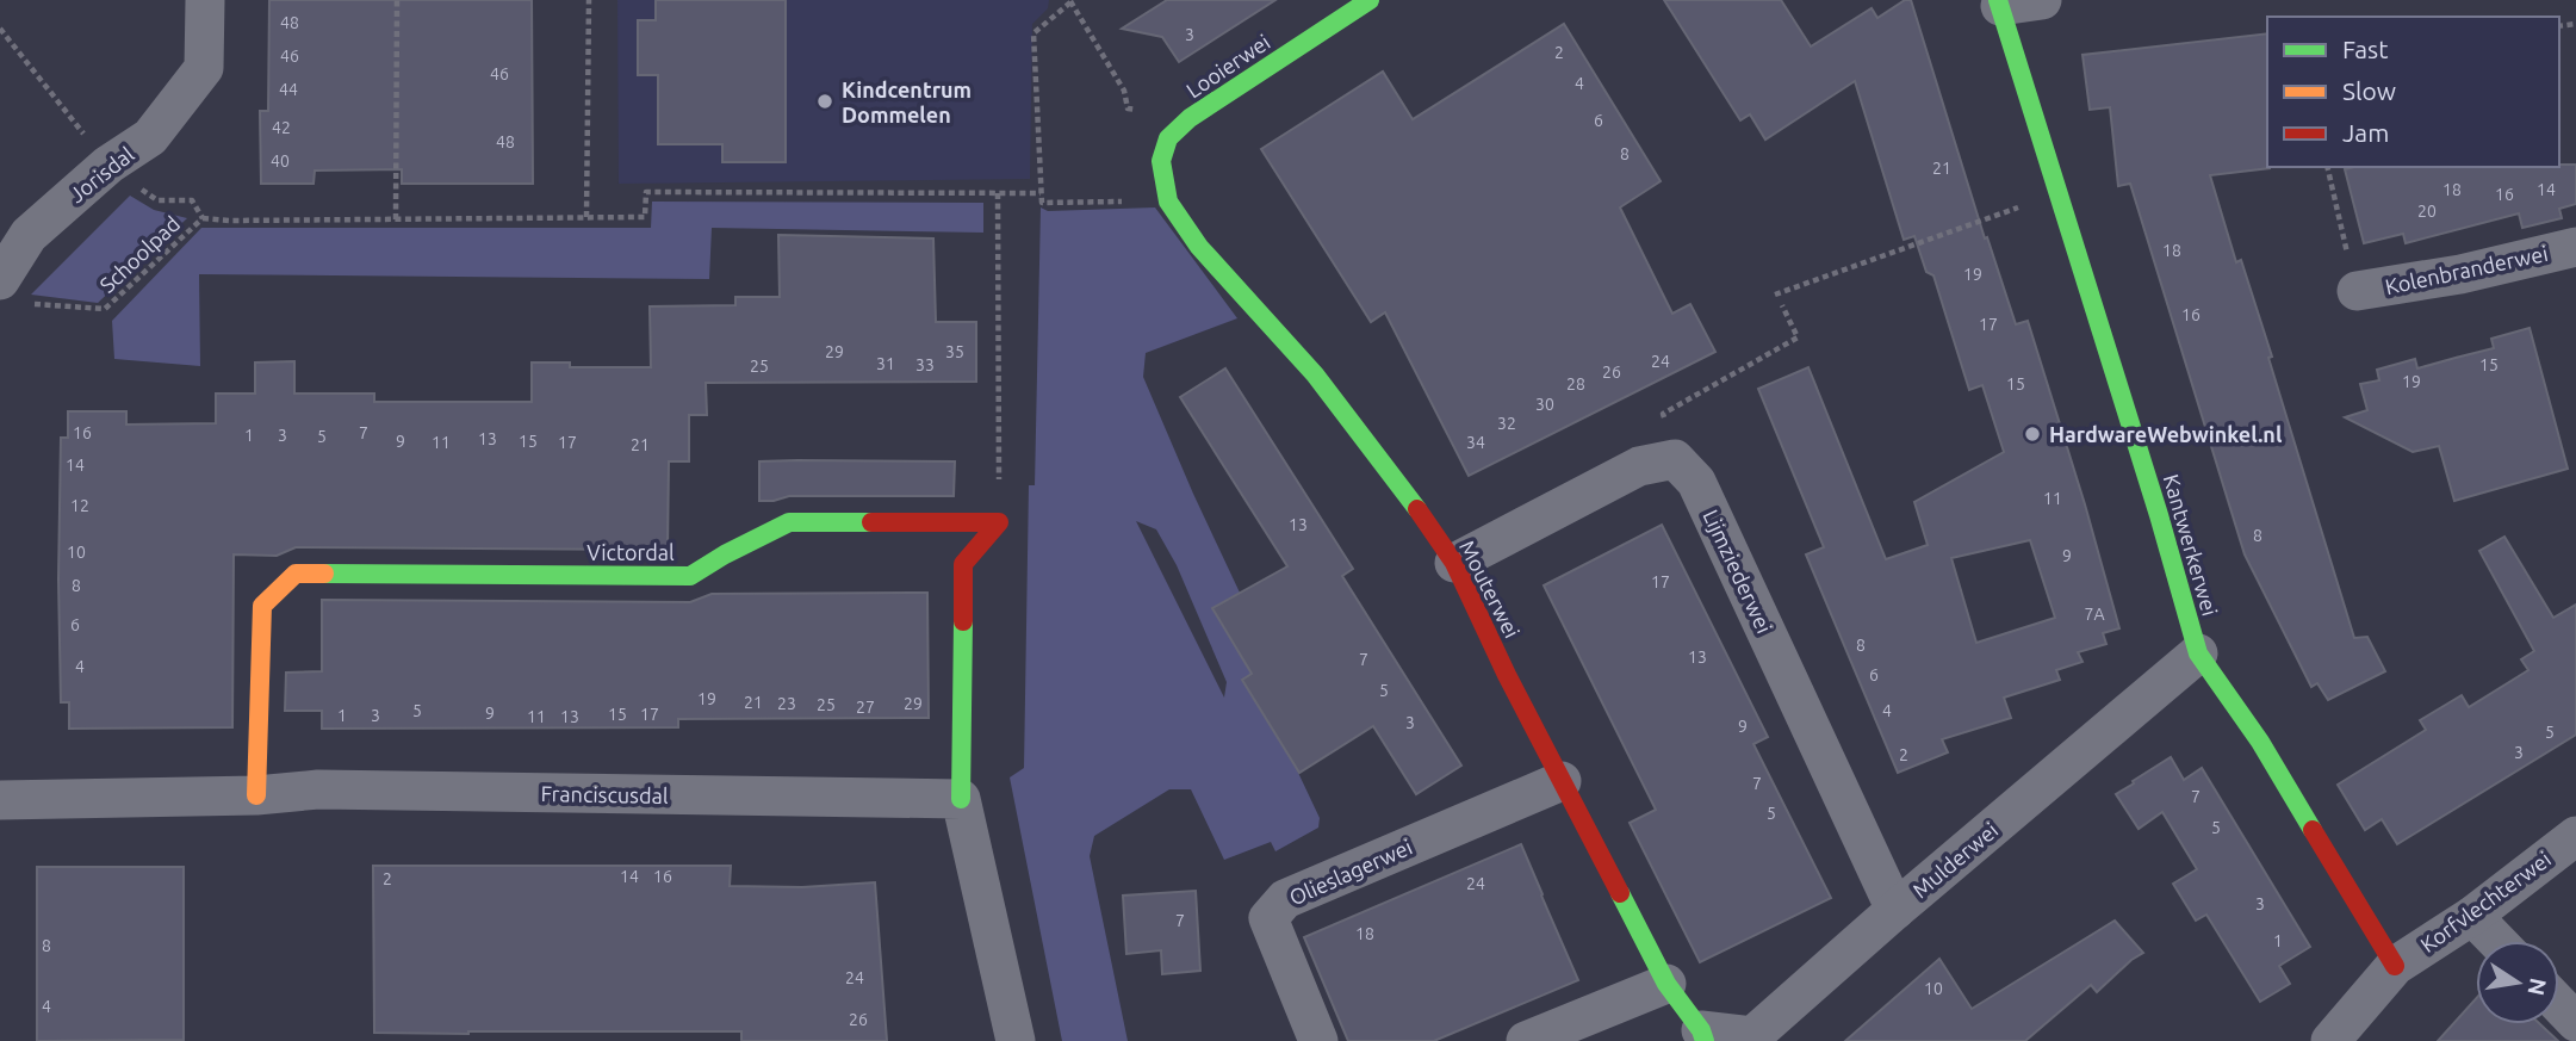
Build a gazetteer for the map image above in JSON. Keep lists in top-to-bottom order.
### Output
{
  "streets": {
    "street": [
      "Looierwei",
      "Jorisdal",
      "Kolenbranderwei",
      "Kantwerkerwei",
      "Victordal",
      "Lijmziederwei",
      "Mouterwei",
      "Franciscusdal",
      "Mulderwei",
      "Olieslagerwei",
      "Korfvlechterwei"
    ],
    "path": ["Schoolpad"]
  },
  "crossings": [
    ["Jorisdal", "Schoolpad"],
    ["Kantwerkerwei", "Mulderwei"],
    ["Kantwerkerwei", "Korfvlechterwei"],
    ["Victordal", "Franciscusdal"],
    ["Lijmziederwei", "Mulderwei"],
    ["Mouterwei", "Mulderwei"],
    ["Mouterwei", "Olieslagerwei"]
  ],
  "places": ["Kindcentrum Dommelen", "HardwareWebwinkel.nl"],
  "house_numbers": [
    "48",
    "3",
    "2",
    "46",
    "46",
    "4",
    "44",
    "6",
    "42",
    "48",
    "8",
    "40",
    "21",
    "18",
    "14",
    "16",
    "20",
    "18",
    "19",
    "16",
    "17",
    "29",
    "35",
    "24",
    "31",
    "33",
    "15",
    "25",
    "26",
    "19",
    "28",
    "15",
    "30",
    "32",
    "16",
    "7",
    "1",
    "3",
    "5",
    "13",
    "9",
    "15",
    "11",
    "17",
    "34",
    "21",
    "14",
    "11",
    "12",
    "13",
    "8",
    "10",
    "9",
    "17",
    "8",
    "7A",
    "6",
    "8",
    "13",
    "7",
    "4",
    "6",
    "5",
    "19",
    "21",
    "23",
    "29",
    "25",
    "27",
    "5",
    "4",
    "9",
    "15",
    "17",
    "1",
    "3",
    "11",
    "13",
    "3",
    "9",
    "5",
    "3",
    "2",
    "7",
    "7",
    "5",
    "5",
    "14",
    "16",
    "2",
    "24",
    "3",
    "7",
    "18",
    "1",
    "8",
    "24",
    "10",
    "4",
    "26"
  ],
  "legend": ["Fast", "Slow", "Jam"],
  "north": "right"
}
